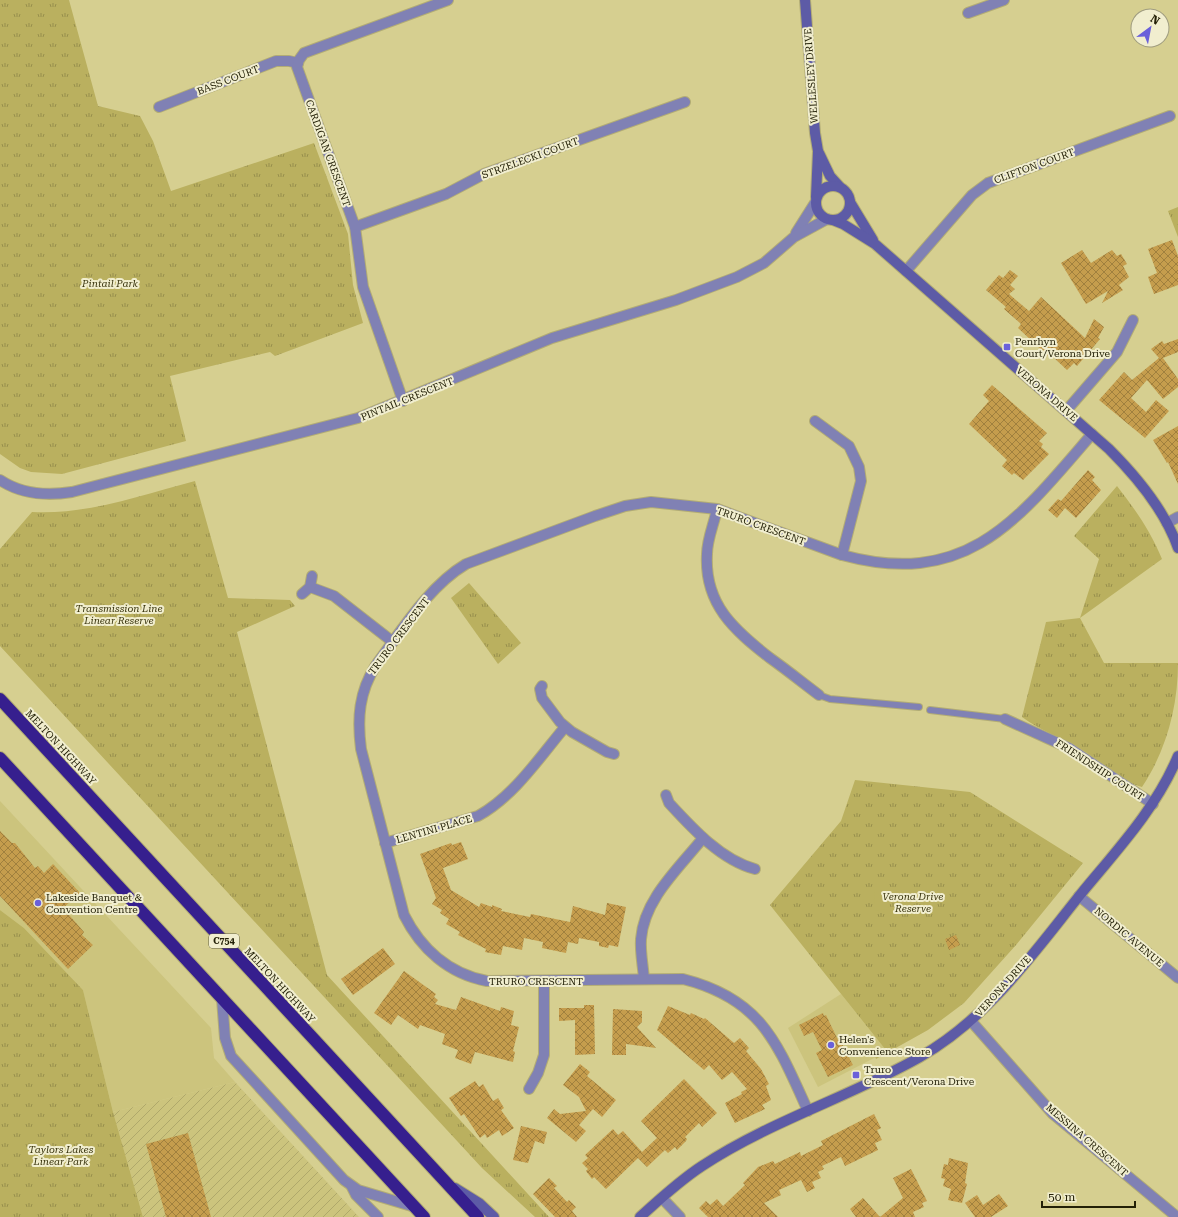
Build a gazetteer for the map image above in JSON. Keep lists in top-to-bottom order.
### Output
{
  "streets": {
    "highway": ["MELTON HIGHWAY", "C754"],
    "street": [
      "WELLESLEY DRIVE",
      "BASS COURT",
      "CARDIGAN CRESCENT",
      "STRZELECKI COURT",
      "CLIFTON COURT",
      "VERONA DRIVE",
      "PINTAIL CRESCENT",
      "TRURO CRESCENT",
      "FRIENDSHIP COURT",
      "LENTINI PLACE",
      "NORDIC AVENUE",
      "MESSINA CRESCENT"
    ]
  },
  "crossings": [
    ["WELLESLEY DRIVE", "VERONA DRIVE"],
    ["WELLESLEY DRIVE", "PINTAIL CRESCENT"],
    ["BASS COURT", "CARDIGAN CRESCENT"],
    ["CARDIGAN CRESCENT", "STRZELECKI COURT"],
    ["CARDIGAN CRESCENT", "PINTAIL CRESCENT"],
    ["CLIFTON COURT", "VERONA DRIVE"],
    ["VERONA DRIVE", "PINTAIL CRESCENT"],
    ["VERONA DRIVE", "TRURO CRESCENT"],
    ["VERONA DRIVE", "FRIENDSHIP COURT"],
    ["VERONA DRIVE", "NORDIC AVENUE"],
    ["VERONA DRIVE", "MESSINA CRESCENT"],
    ["TRURO CRESCENT", "LENTINI PLACE"]
  ],
  "parks": [
    "Pintail Park",
    "Transmission Line Linear Reserve",
    "Verona Drive Reserve",
    "Taylors Lakes Linear Park"
  ],
  "places": {
    "transit": ["Penrhyn Court/Verona Drive", "Truro Crescent/Verona Drive"],
    "other": ["Lakeside Banquet & Convention Centre", "Helen's Convenience Store"]
  },
  "scale_bar": "50 m",
  "north": "top right"
}
